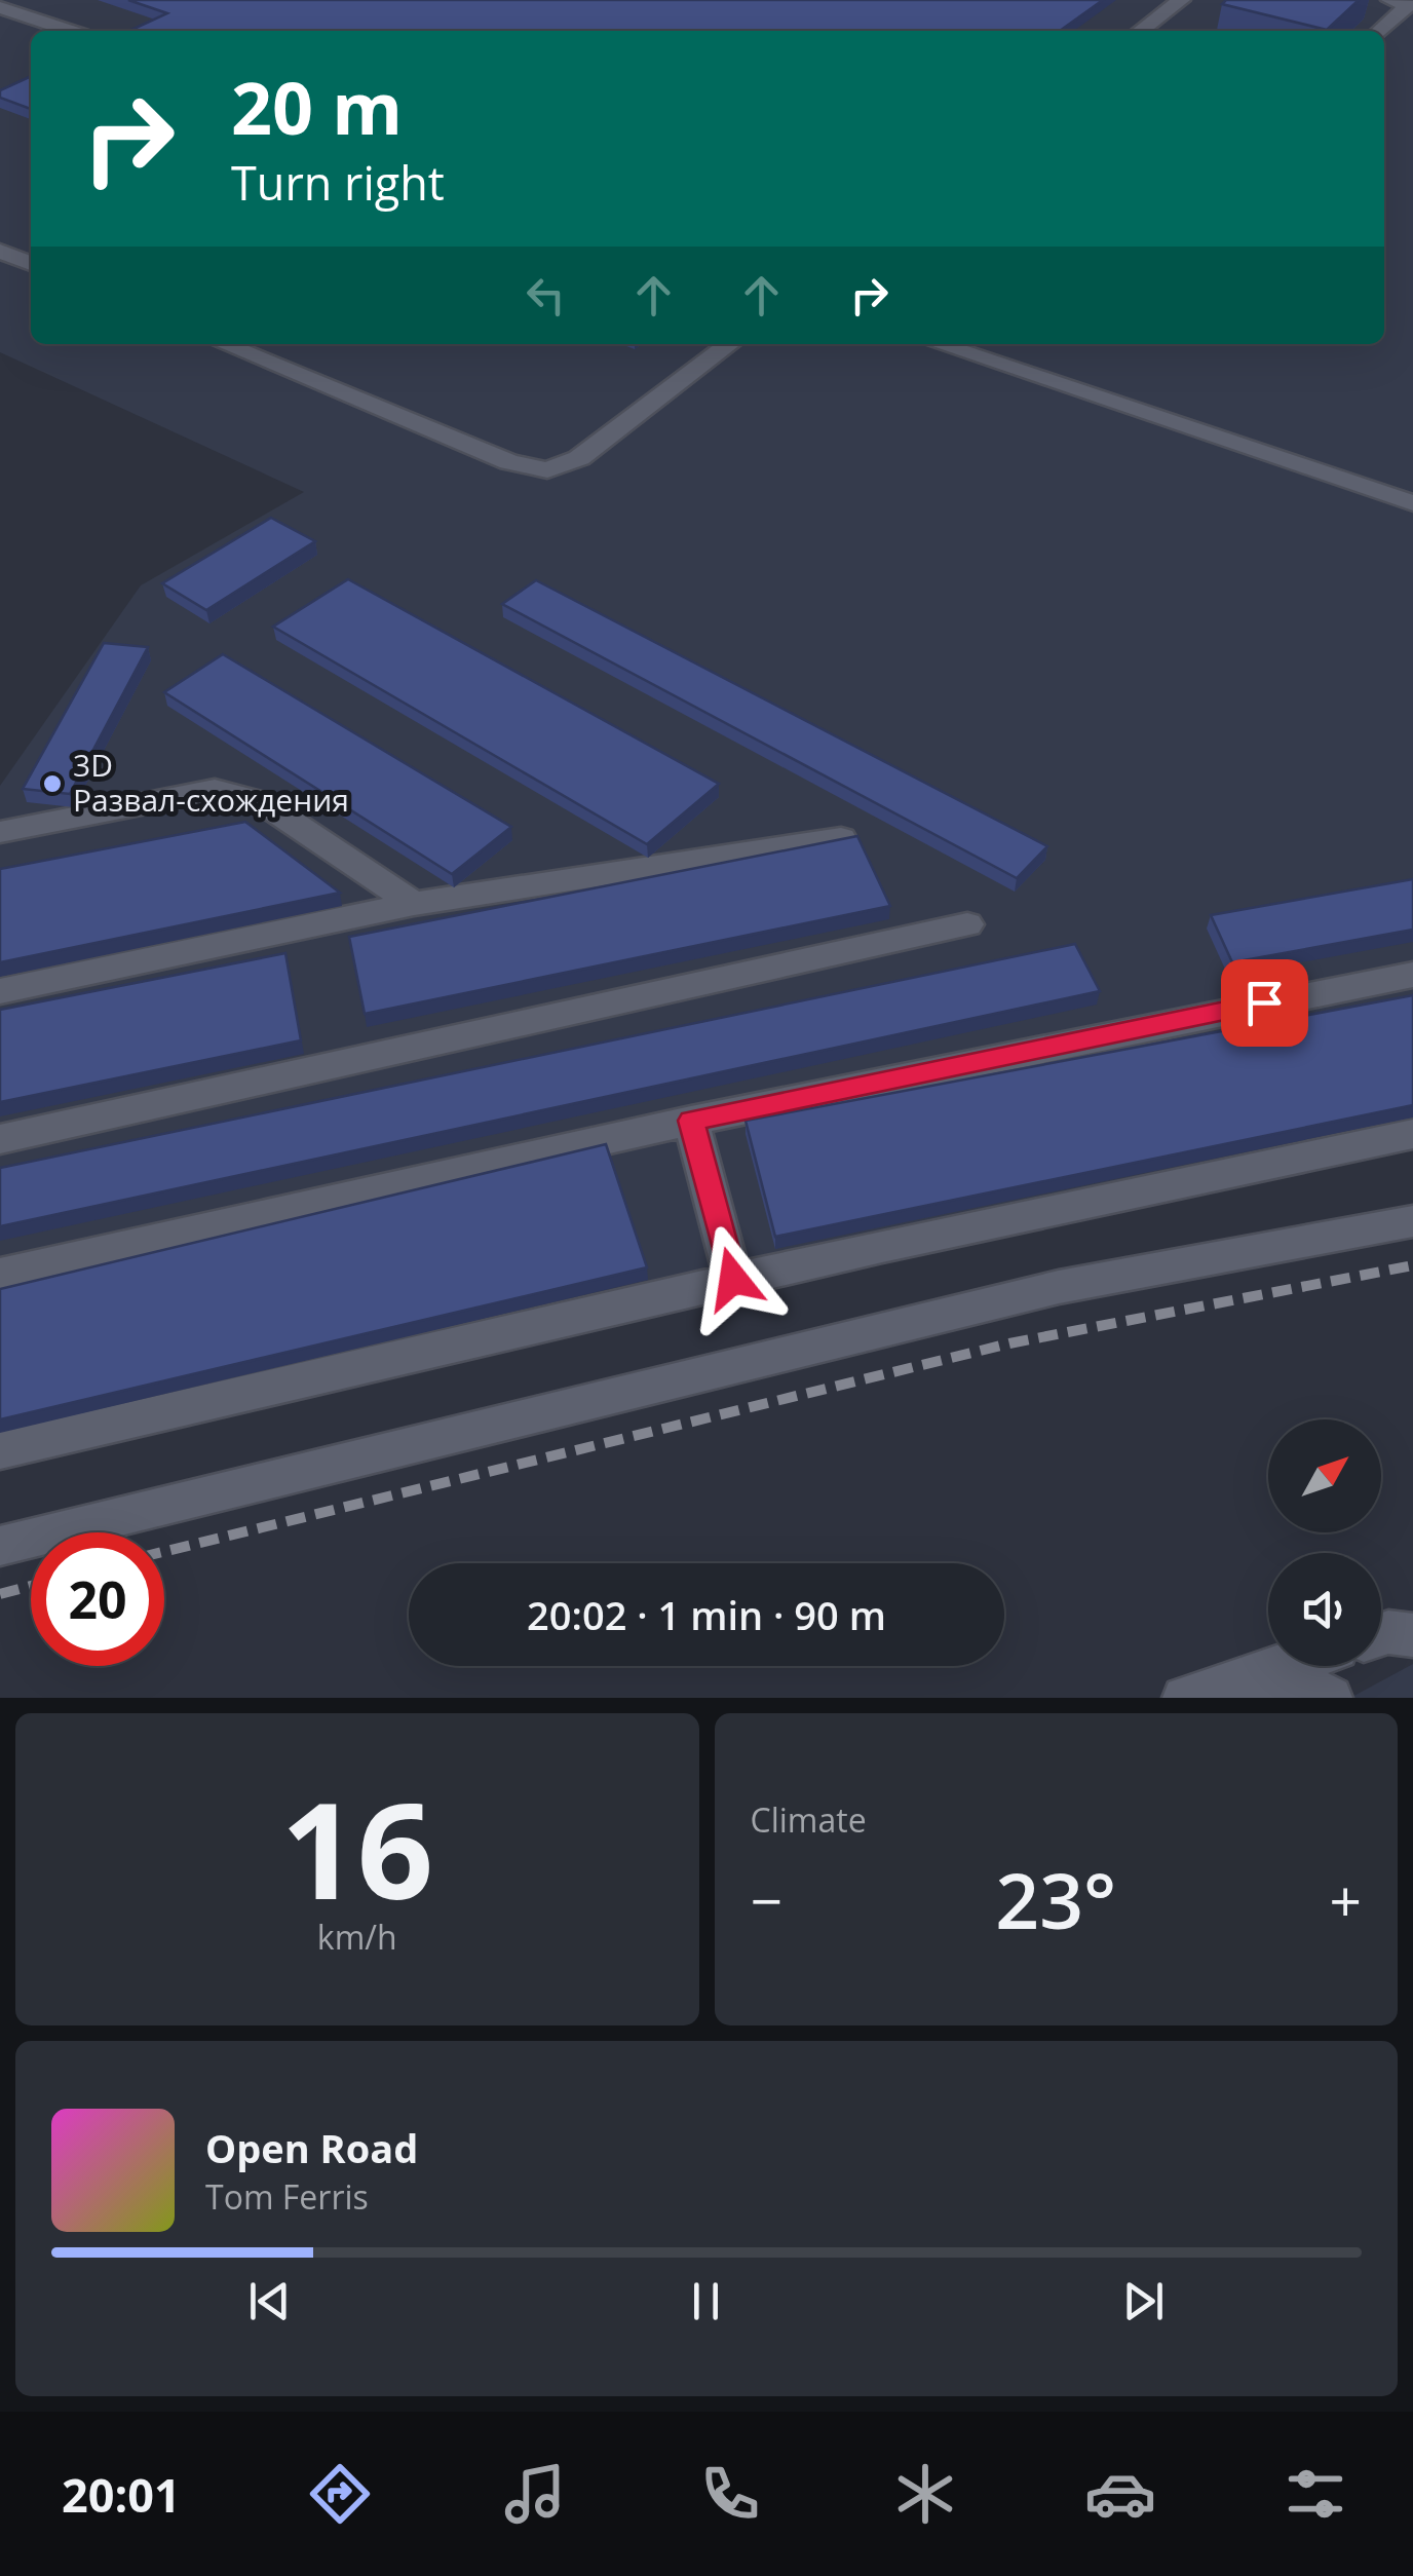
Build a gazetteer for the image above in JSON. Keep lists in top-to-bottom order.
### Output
{
  "places": ["3D Развал-схождения"],
  "north": "top right",
  "page": {
    "turn": ["20 m", "Turn right"],
    "limit": "20",
    "trip": "20:02 · 1 min · 90 m",
    "tile": [
      ["16", "km/h"],
      "Climate"
    ],
    "heat": ["−", "23°", "+"],
    "song": ["Open Road", "Tom Ferris"],
    "tabs": "20:01"
  }
}
